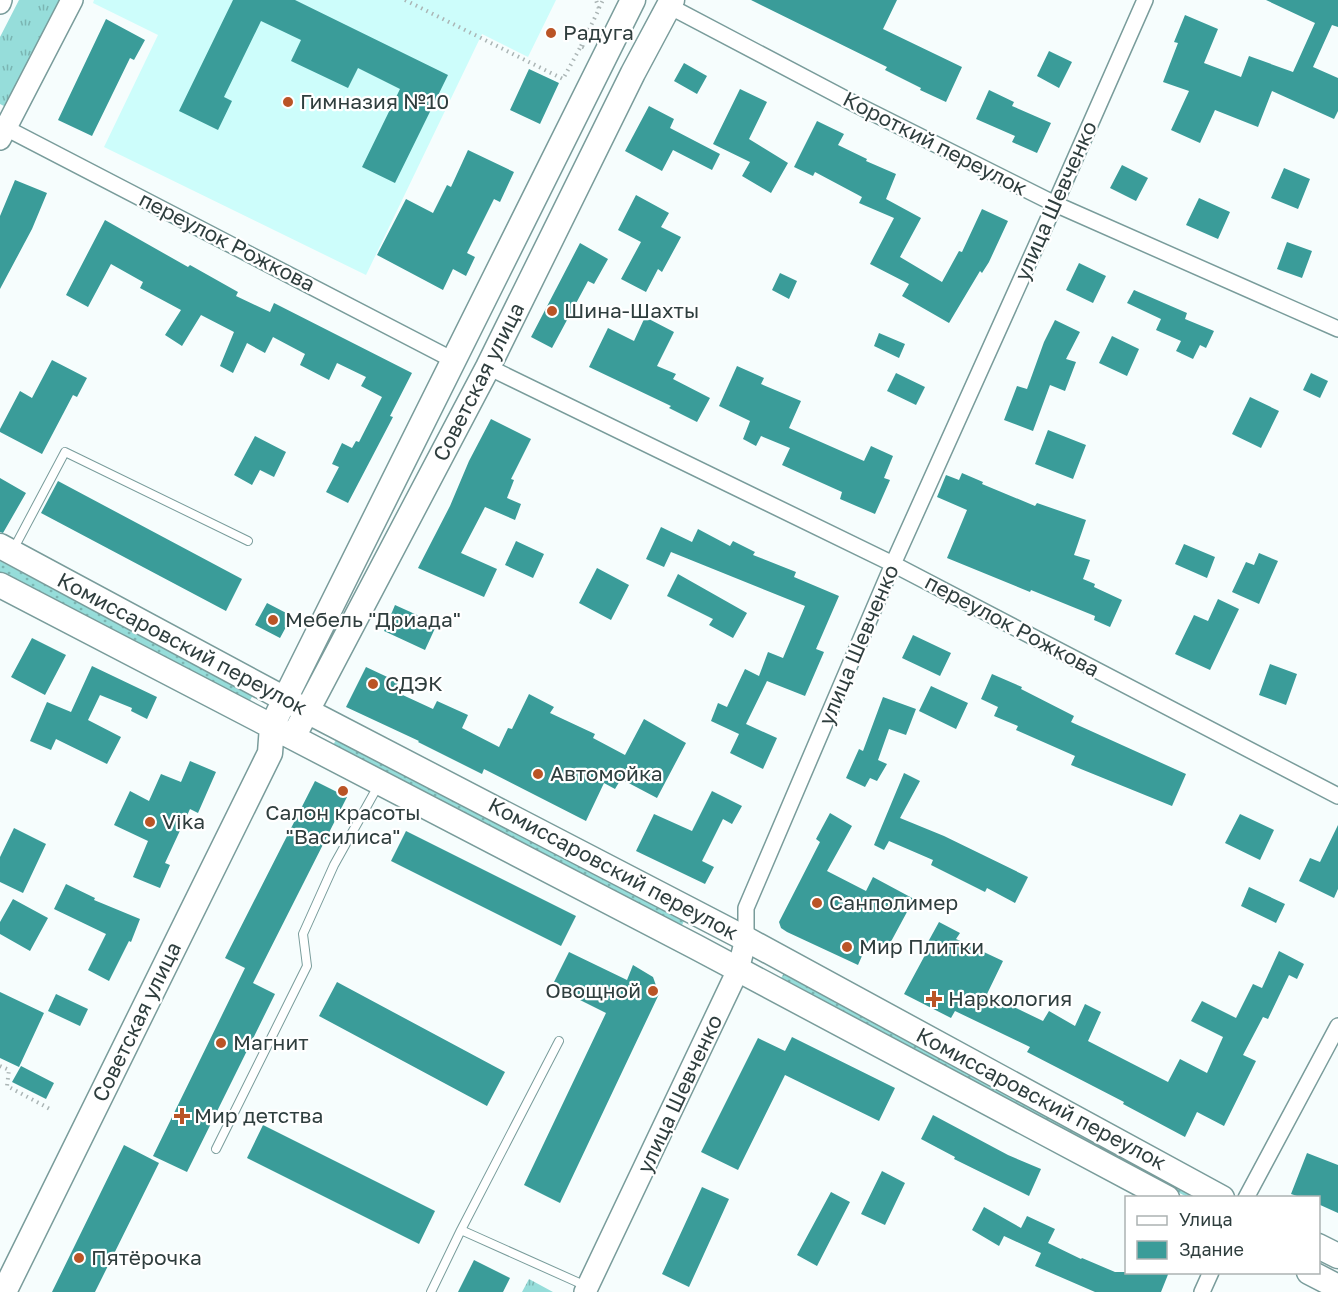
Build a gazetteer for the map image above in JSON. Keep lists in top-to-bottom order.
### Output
{
  "streets": {
    "main road": ["улица Шевченко", "Советская улица", "Комиссаровский переулок"],
    "street": ["Короткий переулок", "переулок Рожкова"]
  },
  "crossings": [
    ["Короткий переулок", "улица Шевченко"],
    ["Короткий переулок", "Советская улица"],
    ["улица Шевченко", "переулок Рожкова"],
    ["улица Шевченко", "Комиссаровский переулок"],
    ["переулок Рожкова", "Советская улица"],
    ["Советская улица", "Комиссаровский переулок"]
  ],
  "places": {
    "other": [
      "Радуга",
      "Гимназия №10",
      "Шина-Шахты",
      "Мебель \"Дриада\"",
      "СДЭК",
      "Автомойка",
      "Салон красоты \"Василиса\"",
      "Vika",
      "Санполимер",
      "Мир Плитки",
      "Овощной",
      "Магнит",
      "Пятёрочка"
    ],
    "health": ["Наркология", "Мир детства"]
  },
  "legend": ["Улица", "Здание"]
}
